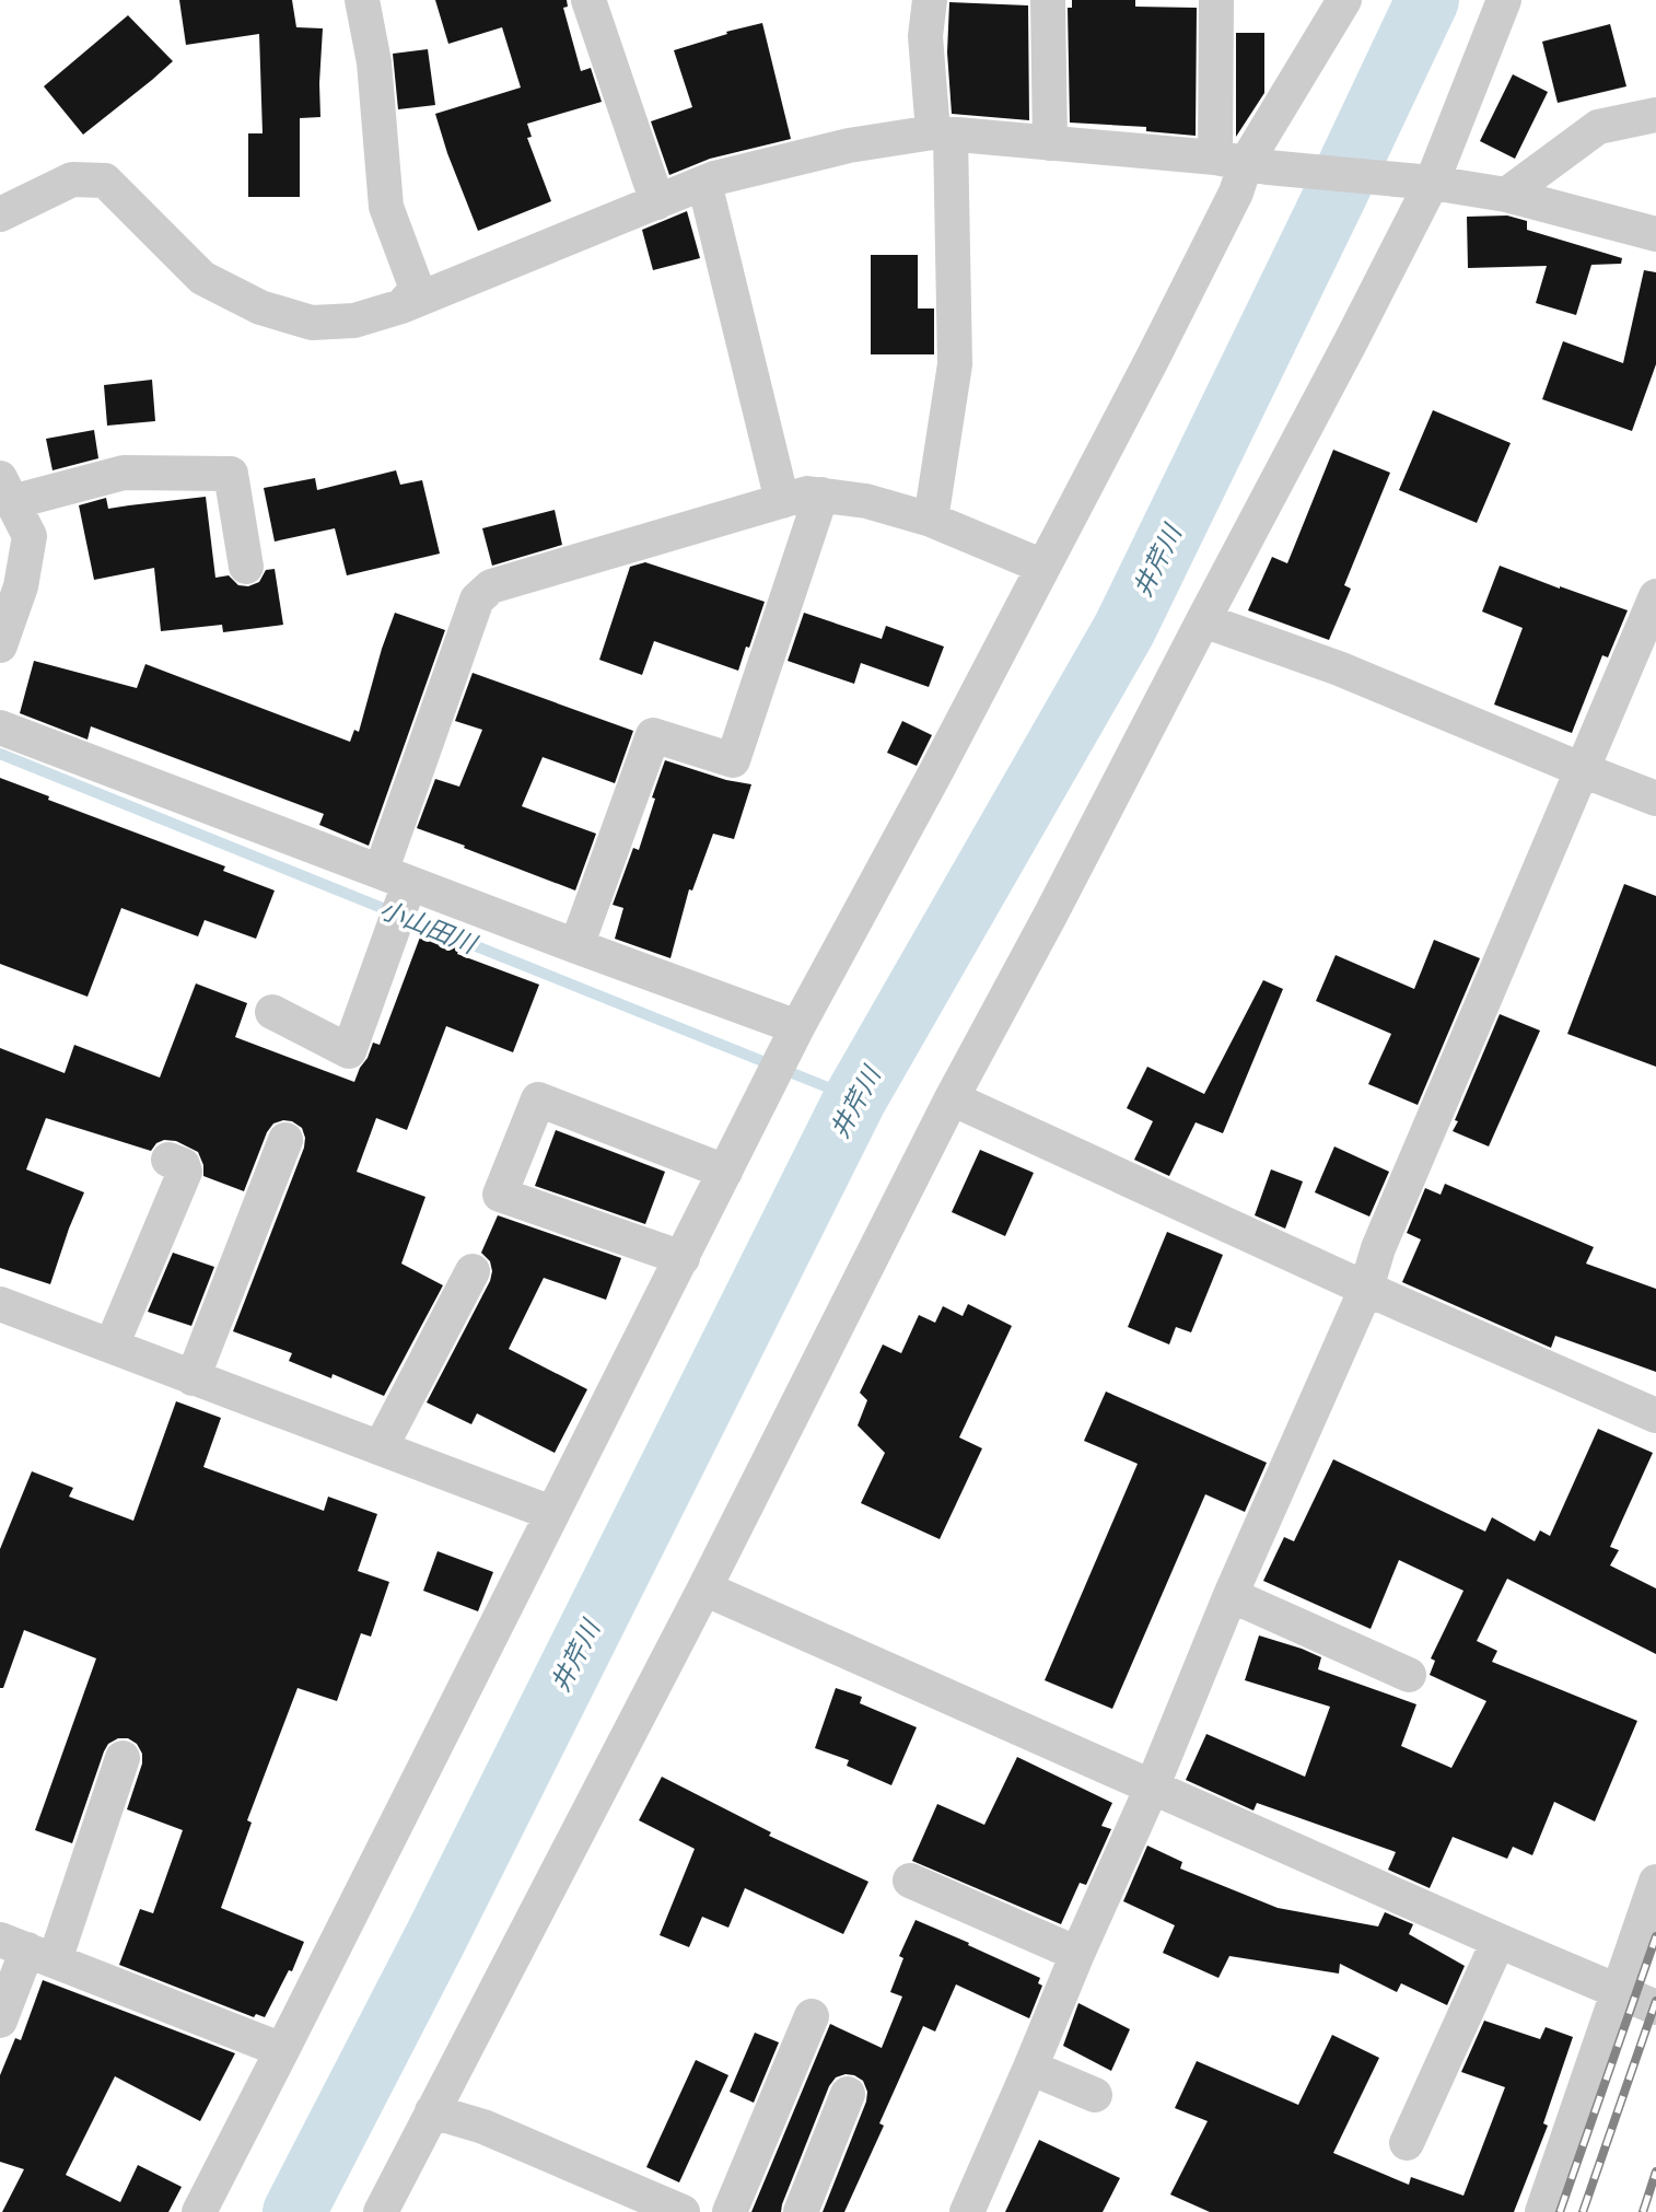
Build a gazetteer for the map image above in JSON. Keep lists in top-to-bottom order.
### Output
{
  "water": ["井芹川", "小山田川"]
}
